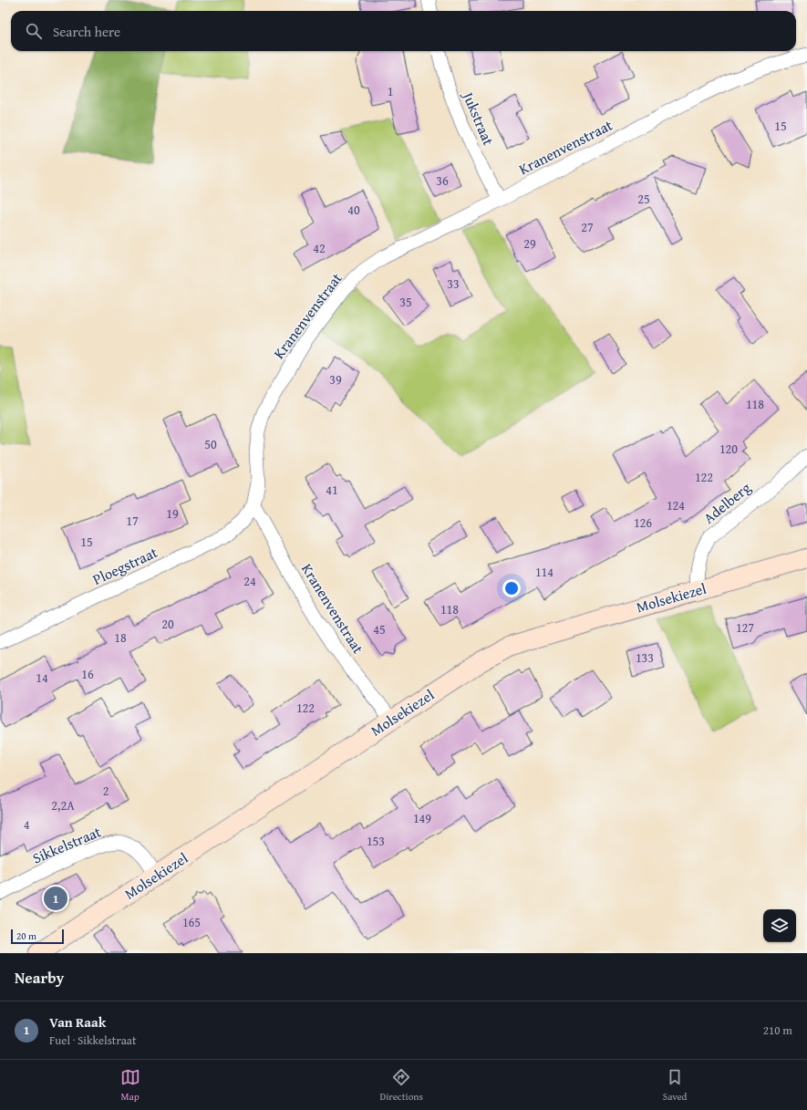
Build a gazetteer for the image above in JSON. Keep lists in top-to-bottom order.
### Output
{
  "streets": {
    "main road": ["Molsekiezel"],
    "street": [
      "Jukstraat",
      "Kranenvenstraat",
      "Adelberg",
      "Ploegstraat",
      "Sikkelstraat"
    ]
  },
  "crossings": [
    ["Jukstraat", "Kranenvenstraat"],
    ["Kranenvenstraat", "Ploegstraat"],
    ["Kranenvenstraat", "Molsekiezel"],
    ["Adelberg", "Molsekiezel"],
    ["Molsekiezel", "Sikkelstraat"]
  ],
  "house_numbers": [
    "1",
    "15",
    "36",
    "25",
    "40",
    "27",
    "29",
    "42",
    "33",
    "35",
    "39",
    "118",
    "50",
    "120",
    "122",
    "41",
    "124",
    "19",
    "17",
    "126",
    "15",
    "114",
    "24",
    "118",
    "20",
    "127",
    "45",
    "18",
    "133",
    "16",
    "14",
    "122",
    "2",
    "2,2A",
    "149",
    "4",
    "153",
    "165"
  ],
  "scale_bar": "20 m",
  "page": {
    "search": "Search here",
    "pins": "1",
    "scale": "20 m",
    "heading": "Nearby",
    "list": [
      {
        "mark": "1",
        "name": "Van Raak",
        "note": "Fuel · Sikkelstraat",
        "value": "210 m"
      }
    ],
    "nav": ["Map", "Directions", "Saved"]
  }
}
